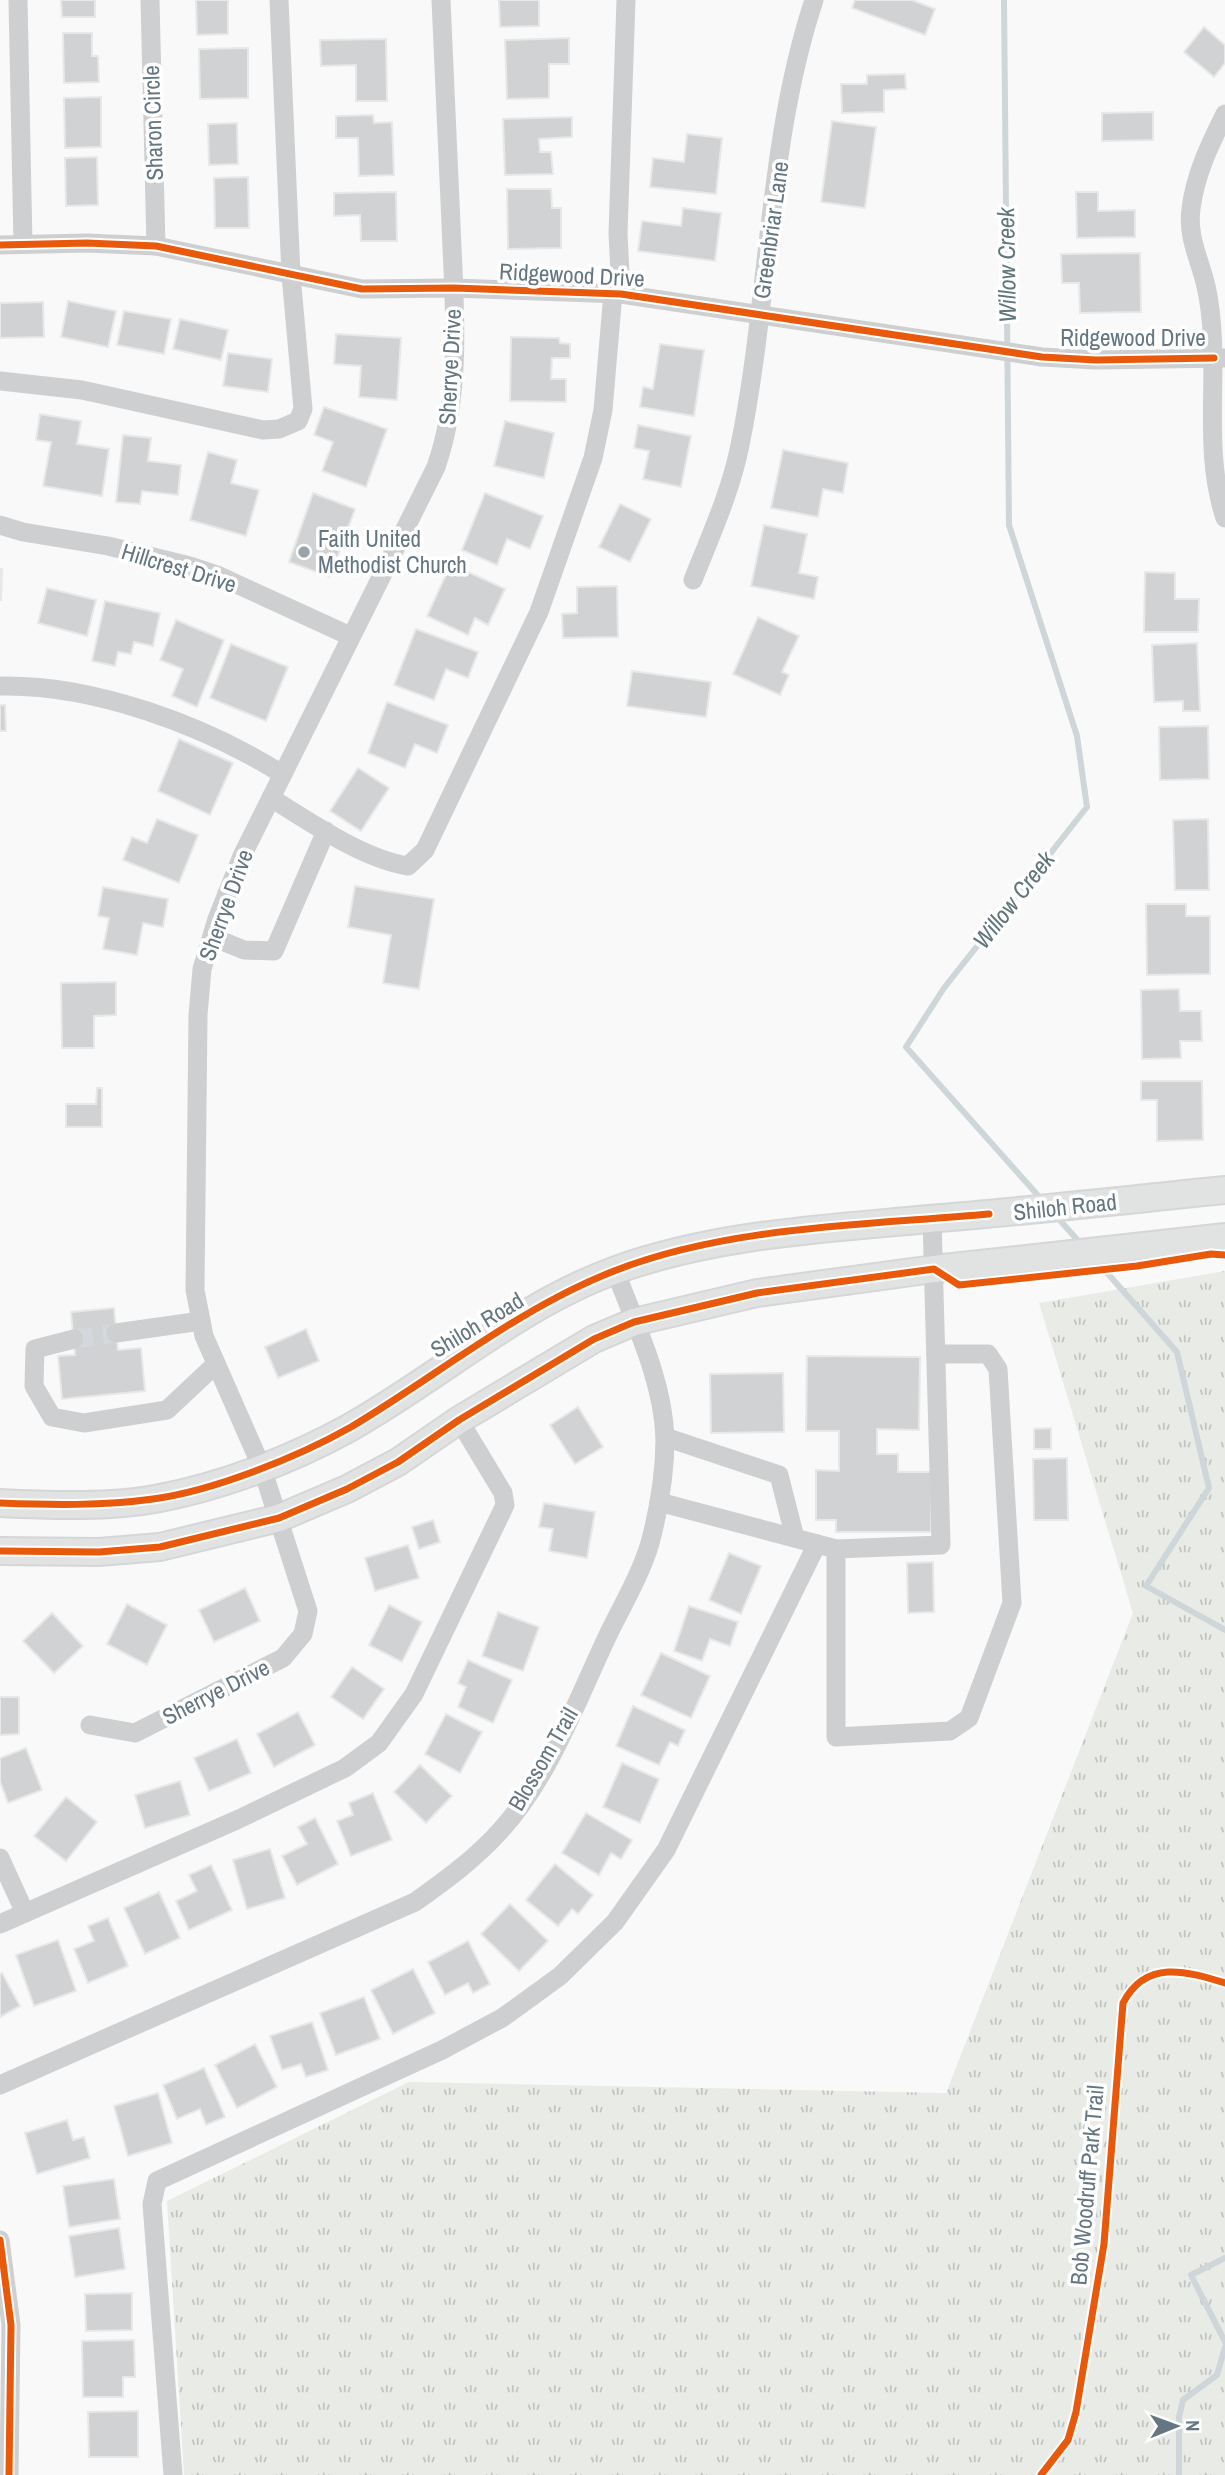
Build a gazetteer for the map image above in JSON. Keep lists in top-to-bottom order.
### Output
{
  "streets": {
    "main road": ["Shiloh Road"],
    "street": [
      "Sharon Circle",
      "Greenbriar Lane",
      "Ridgewood Drive",
      "Sherrye Drive",
      "Hillcrest Drive",
      "Blossom Trail"
    ],
    "cycle path": ["Bob Woodruff Park Trail"]
  },
  "crossings": [
    ["Sharon Circle", "Ridgewood Drive"],
    ["Greenbriar Lane", "Ridgewood Drive"],
    ["Ridgewood Drive", "Sherrye Drive"],
    ["Sherrye Drive", "Hillcrest Drive"],
    ["Sherrye Drive", "Shiloh Road"],
    ["Shiloh Road", "Blossom Trail"]
  ],
  "water": ["Willow Creek"],
  "places": ["Faith United Methodist Church"],
  "north": "right"
}
